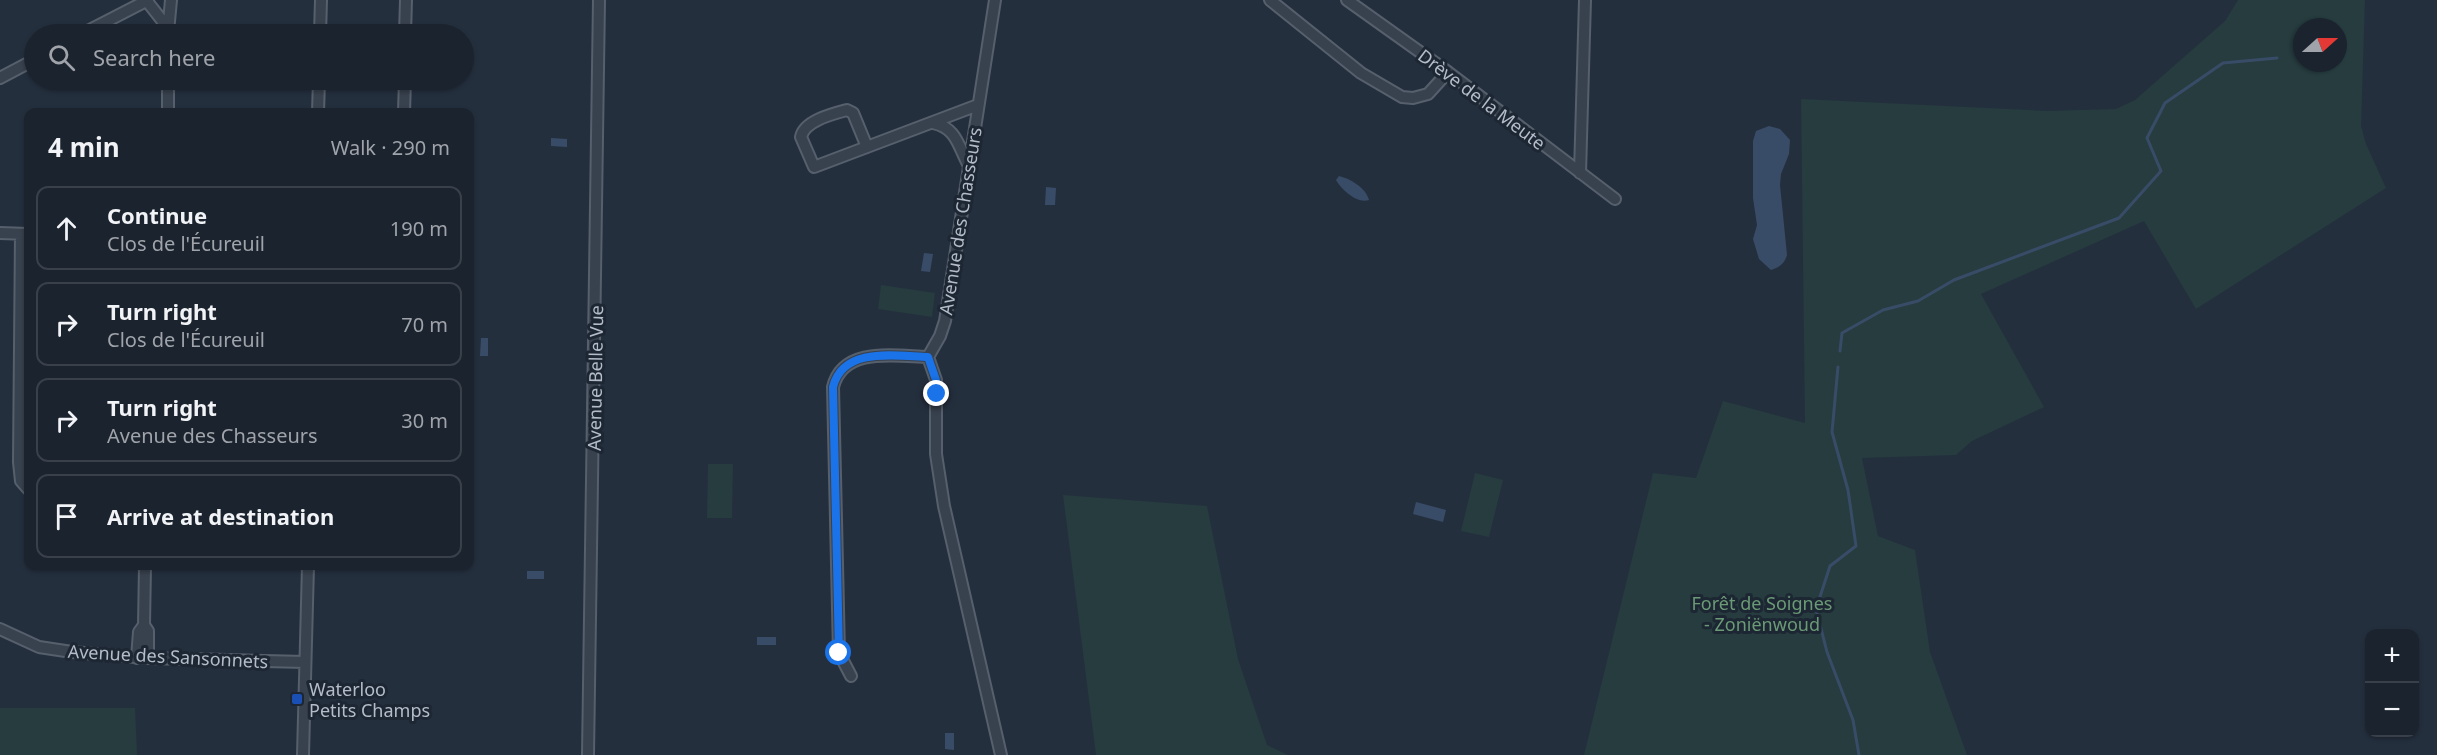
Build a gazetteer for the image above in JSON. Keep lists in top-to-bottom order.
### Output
{
  "streets": {
    "street": [
      "Drève de la Meute",
      "Avenue des Chasseurs",
      "Avenue Belle Vue",
      "Avenue des Sansonnets"
    ]
  },
  "parks": ["Forêt de Soignes - Zoniënwoud"],
  "places": {
    "transit": ["Waterloo Petits Champs"]
  },
  "north": "right",
  "page": {
    "search": "Search here",
    "heading": ["4 min", "Walk · 290 m"],
    "list": [
      ["Continue", "Clos de l'Écureuil", "190 m"],
      ["Turn right", "Clos de l'Écureuil", "70 m"],
      ["Turn right", "Avenue des Chasseurs", "30 m"],
      "Arrive at destination"
    ],
    "map_buttons": ["+", "−"]
  }
}
